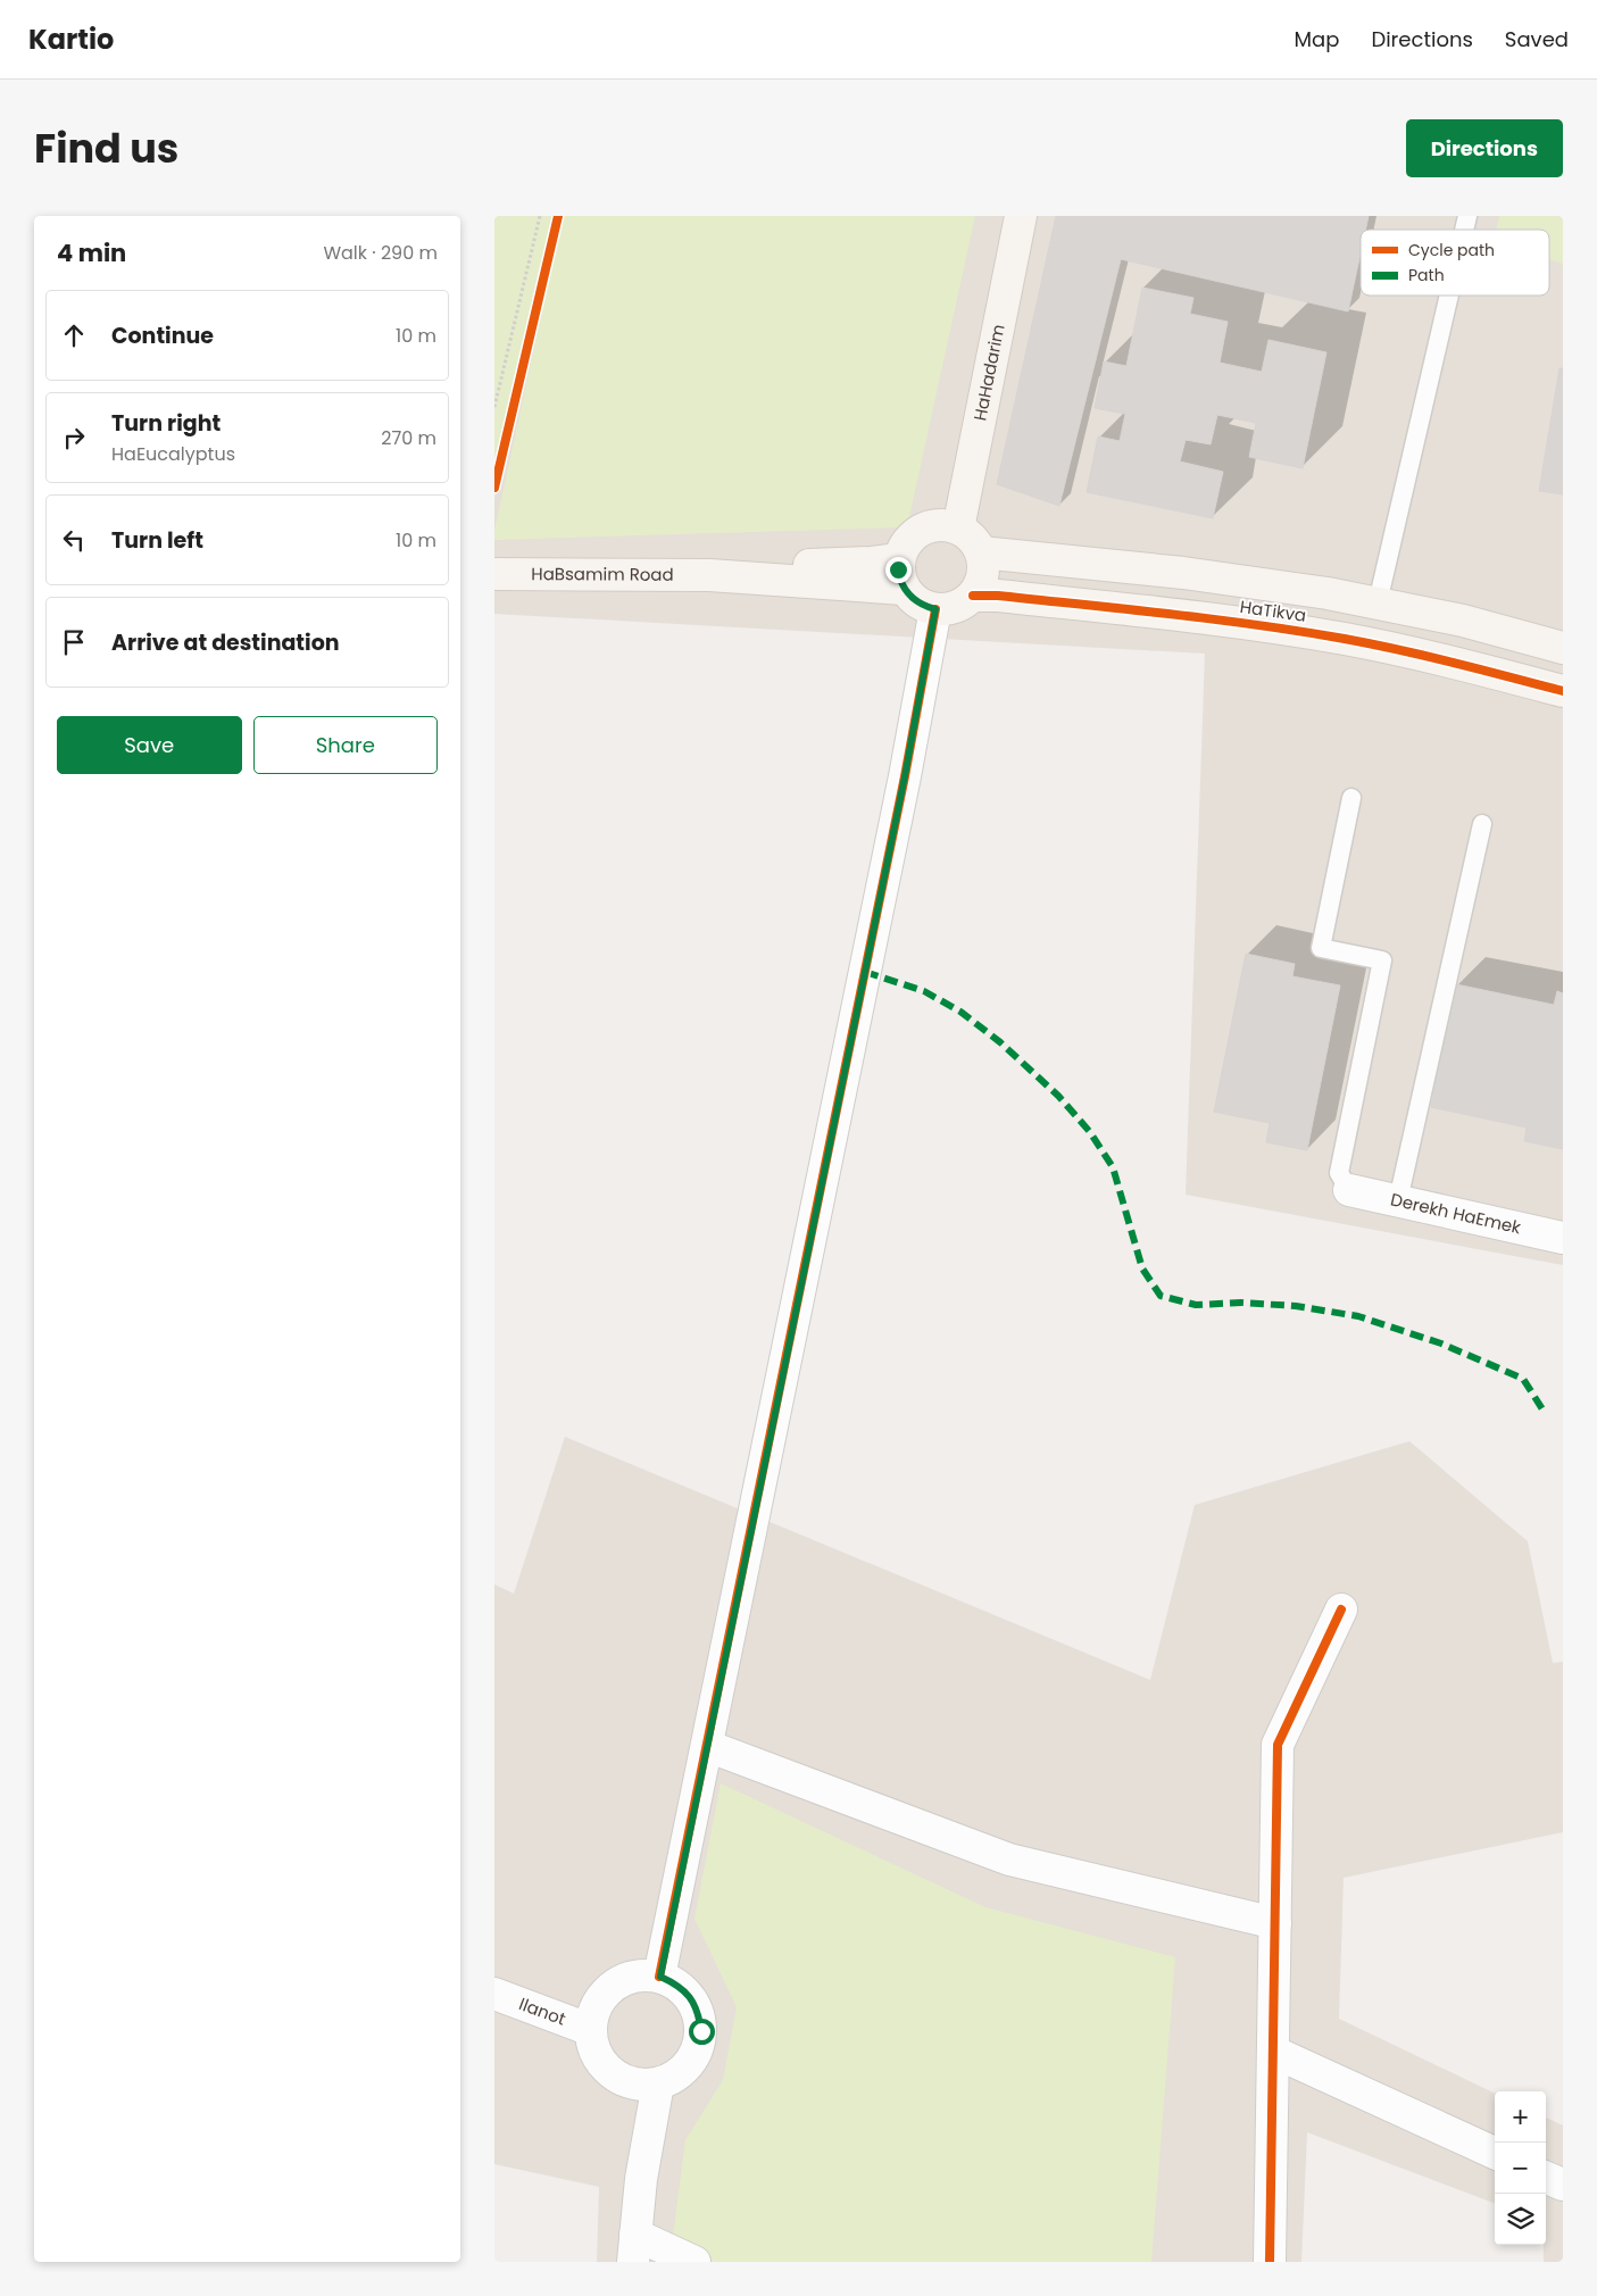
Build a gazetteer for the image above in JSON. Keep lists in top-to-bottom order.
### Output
{
  "streets": {
    "street": [
      "HaHadarim",
      "HaBsamim Road",
      "HaTikva",
      "Derekh HaEmek",
      "Ilanot"
    ]
  },
  "crossings": [
    ["HaHadarim", "HaBsamim Road"],
    ["HaHadarim", "HaTikva"],
    ["HaBsamim Road", "HaTikva"]
  ],
  "legend": ["Cycle path", "Path"],
  "page": {
    "header": "Kartio",
    "nav": ["Map", "Directions", "Saved"],
    "title": "Find us",
    "buttons": [
      "Directions",
      ["Save", "Share"]
    ],
    "heading": ["4 min", "Walk · 290 m"],
    "list": [
      ["Continue", "10 m"],
      ["Turn right", "HaEucalyptus", "270 m"],
      ["Turn left", "10 m"],
      "Arrive at destination"
    ],
    "map_buttons": ["+", "−"]
  }
}
